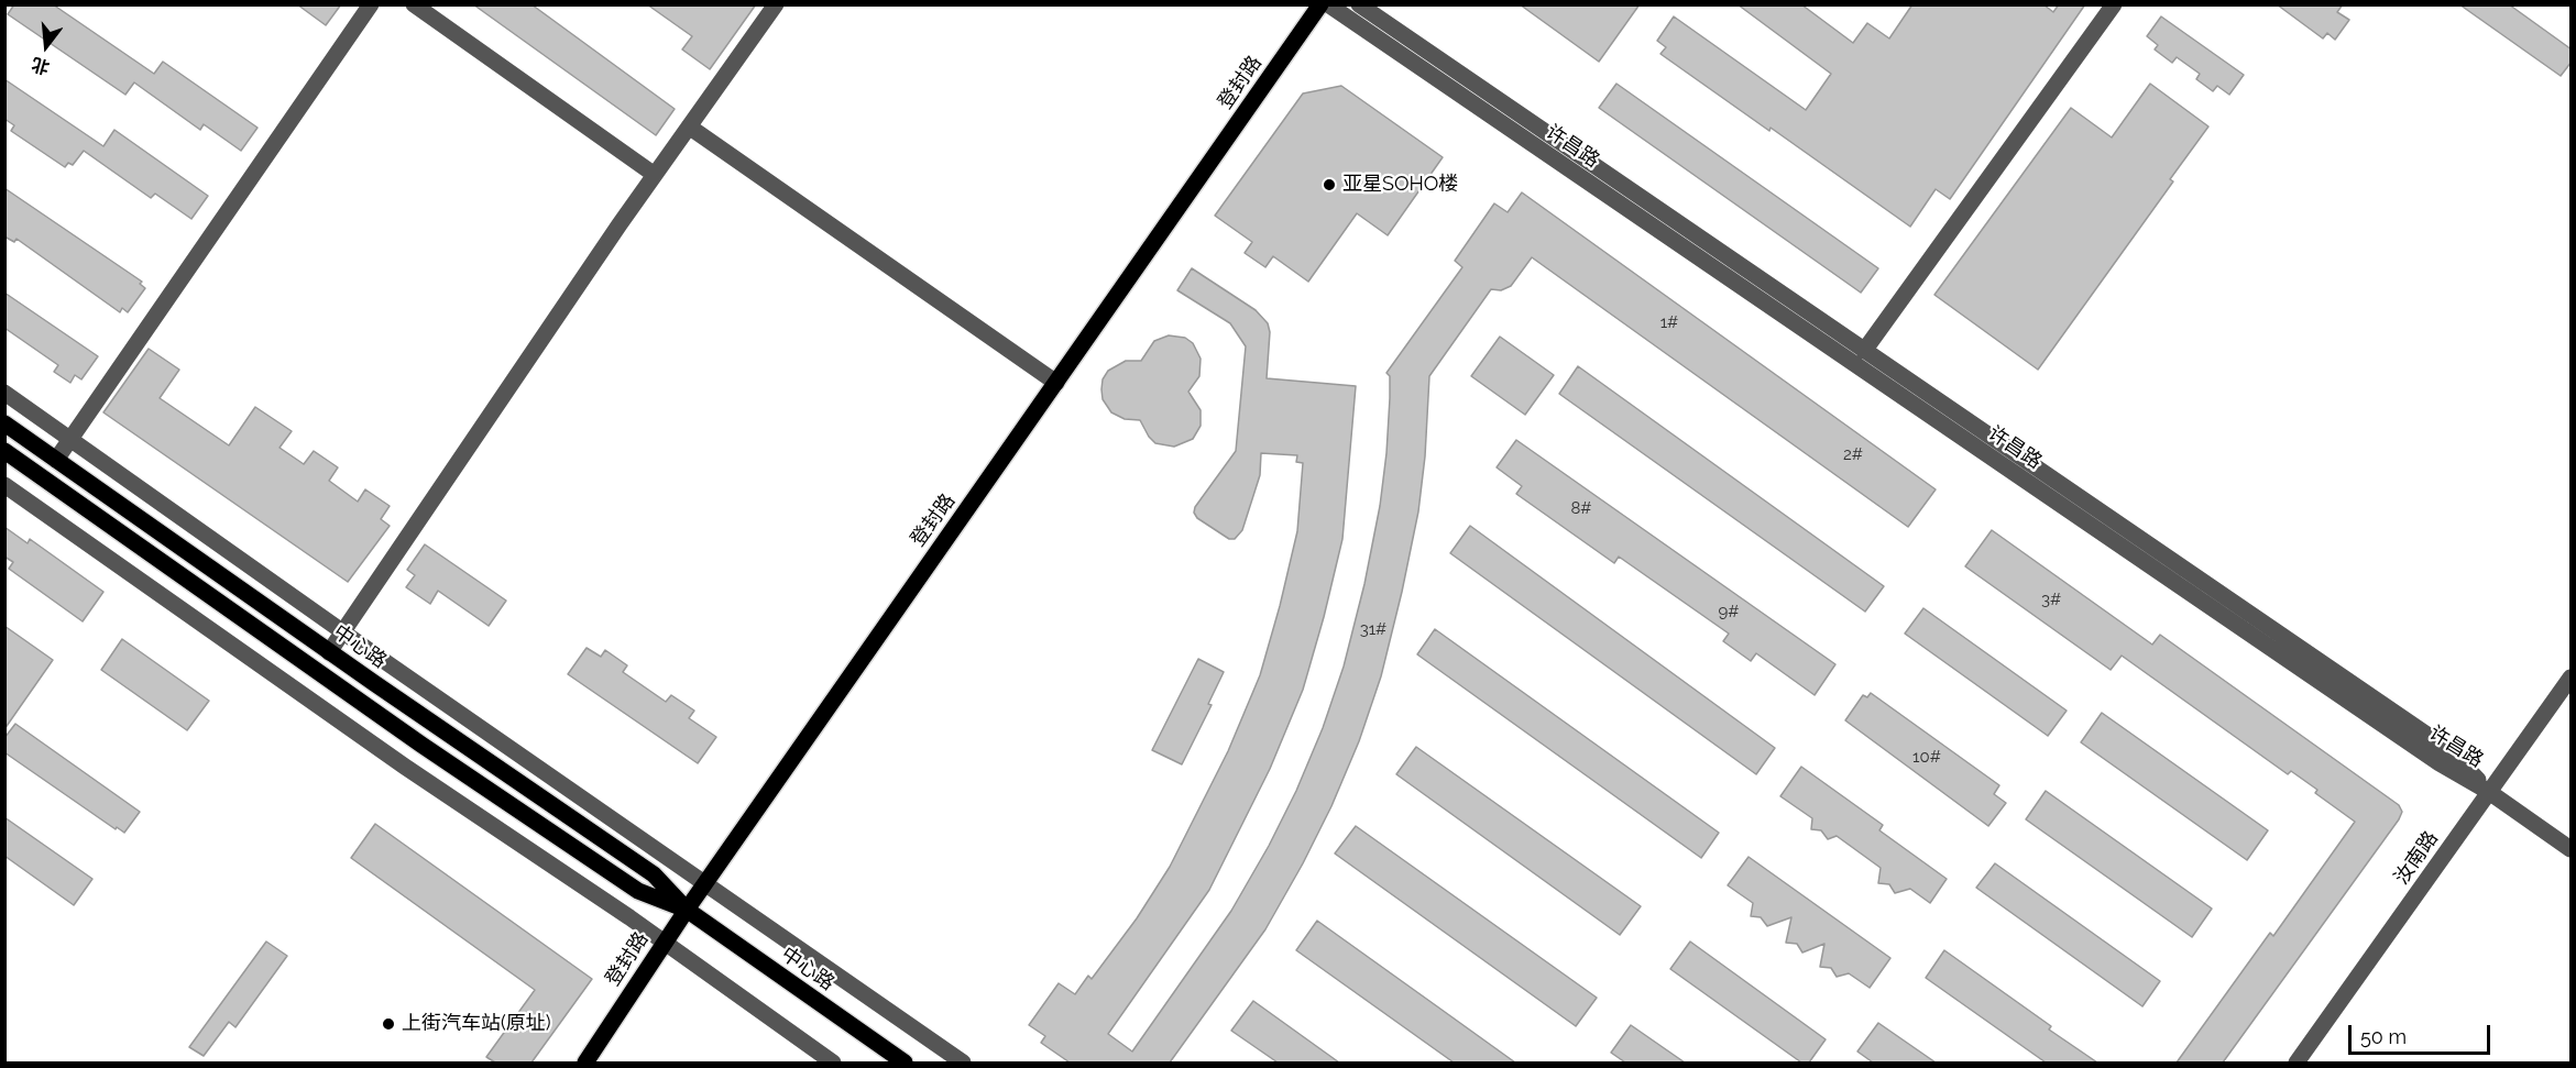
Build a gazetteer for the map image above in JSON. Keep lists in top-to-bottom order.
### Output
{
  "streets": {
    "main road": ["登封路", "中心路"],
    "street": ["许昌路", "汝南路"]
  },
  "crossings": [
    ["登封路", "中心路"],
    ["许昌路", "汝南路"]
  ],
  "places": ["亚星SOHO楼", "上街汽车站(原址)"],
  "house_numbers": [
    "1#",
    "2#",
    "8#",
    "3#",
    "9#",
    "31#",
    "10#"
  ],
  "scale_bar": "50 m",
  "north": "bottom"
}
